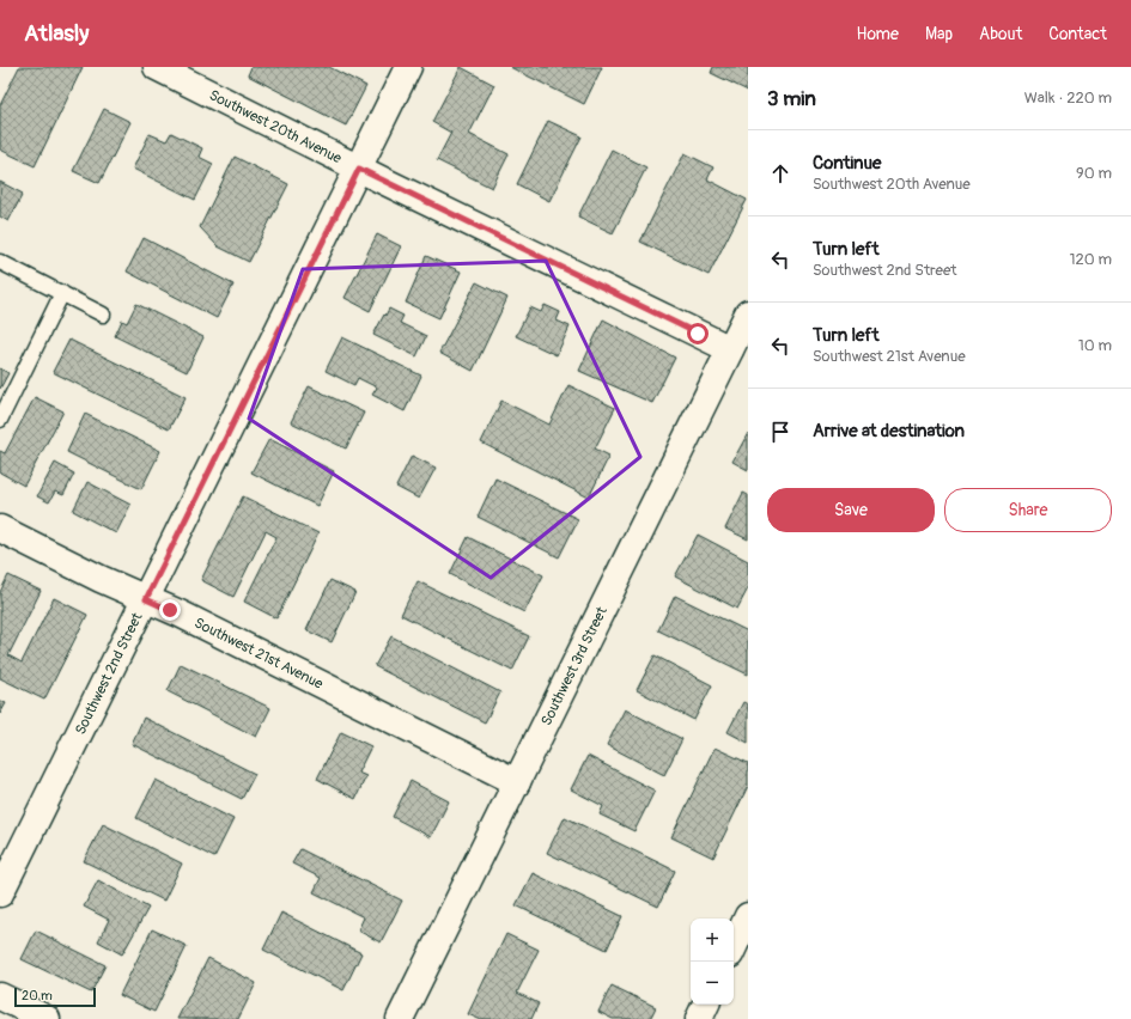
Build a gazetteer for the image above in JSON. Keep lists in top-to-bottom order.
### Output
{
  "streets": {
    "street": [
      "Southwest 20th Avenue",
      "Southwest 21st Avenue",
      "Southwest 3rd Street",
      "Southwest 2nd Street"
    ]
  },
  "crossings": [
    ["Southwest 20th Avenue", "Southwest 3rd Street"],
    ["Southwest 20th Avenue", "Southwest 2nd Street"],
    ["Southwest 21st Avenue", "Southwest 3rd Street"],
    ["Southwest 21st Avenue", "Southwest 2nd Street"]
  ],
  "scale_bar": "20 m",
  "page": {
    "header": "Atlasly",
    "nav": [
      "Home",
      "Map",
      "About",
      "Contact"
    ],
    "heading": ["3 min", "Walk · 220 m"],
    "list": [
      ["Continue", "Southwest 20th Avenue", "90 m"],
      ["Turn left", "Southwest 2nd Street", "120 m"],
      ["Turn left", "Southwest 21st Avenue", "10 m"],
      "Arrive at destination"
    ],
    "buttons": ["Save", "Share"],
    "map_buttons": ["+", "−"],
    "scale": "20 m"
  }
}
